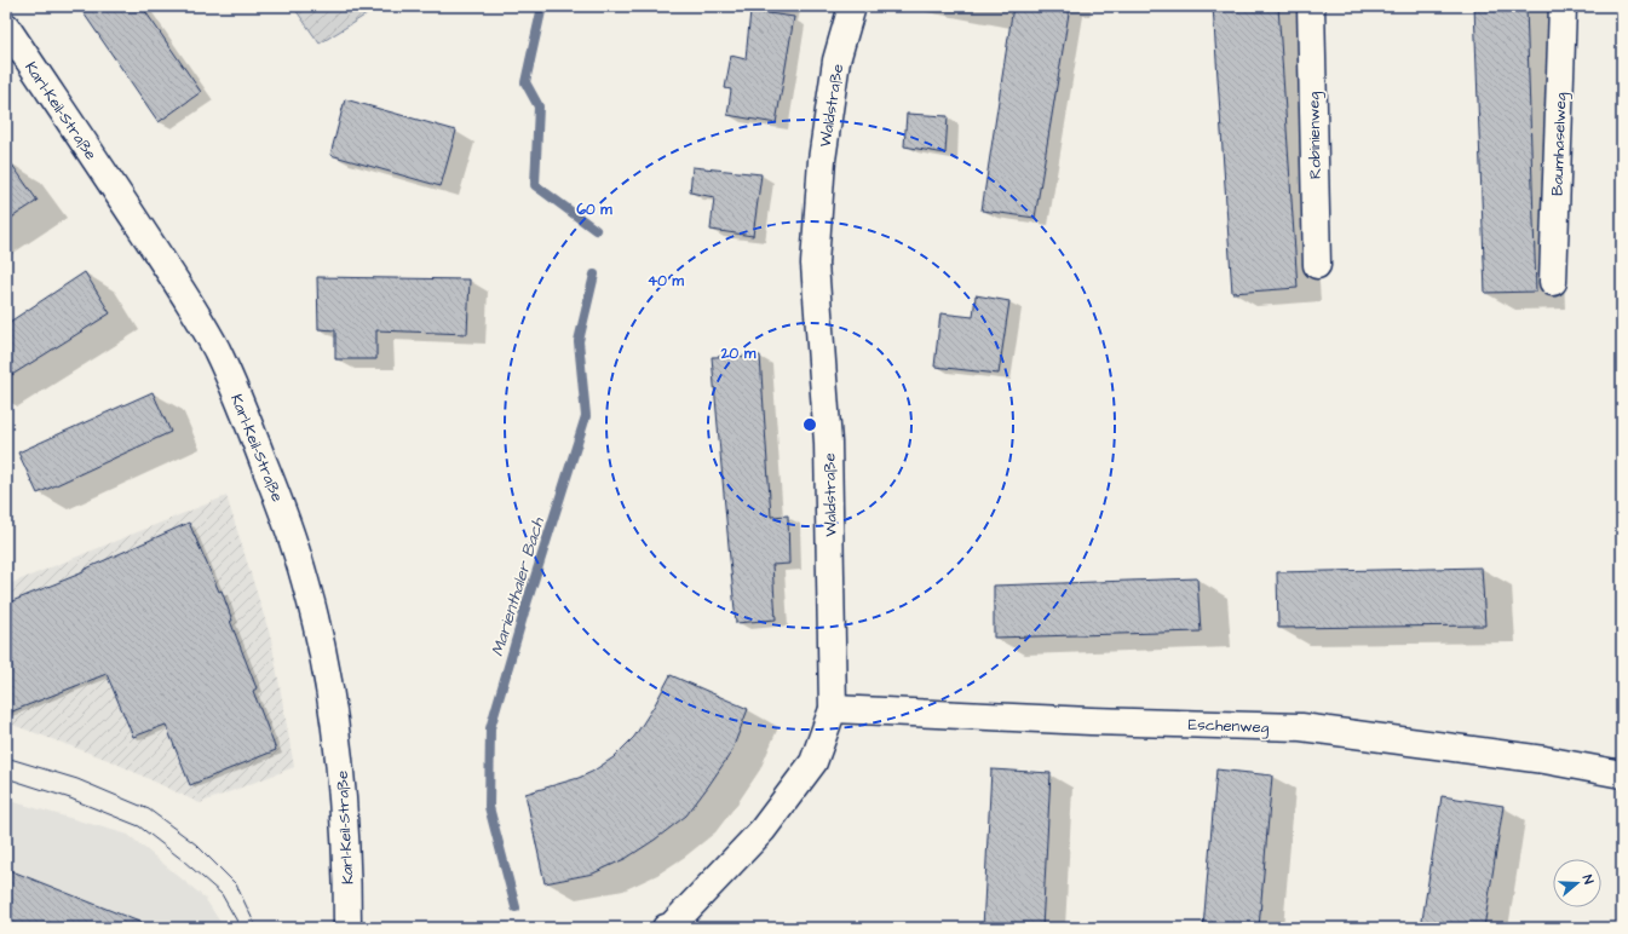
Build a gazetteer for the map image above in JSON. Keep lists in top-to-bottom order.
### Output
{
  "streets": {
    "street": [
      "Waldstraße",
      "Karl-Keil-Straße",
      "Robinienweg",
      "Baumhaselweg",
      "Eschenweg"
    ]
  },
  "crossings": [
    ["Waldstraße", "Eschenweg"]
  ],
  "water": ["Marienthaler Bach"],
  "north": "right",
  "rings": ["60 m", "40 m", "20 m"]
}
